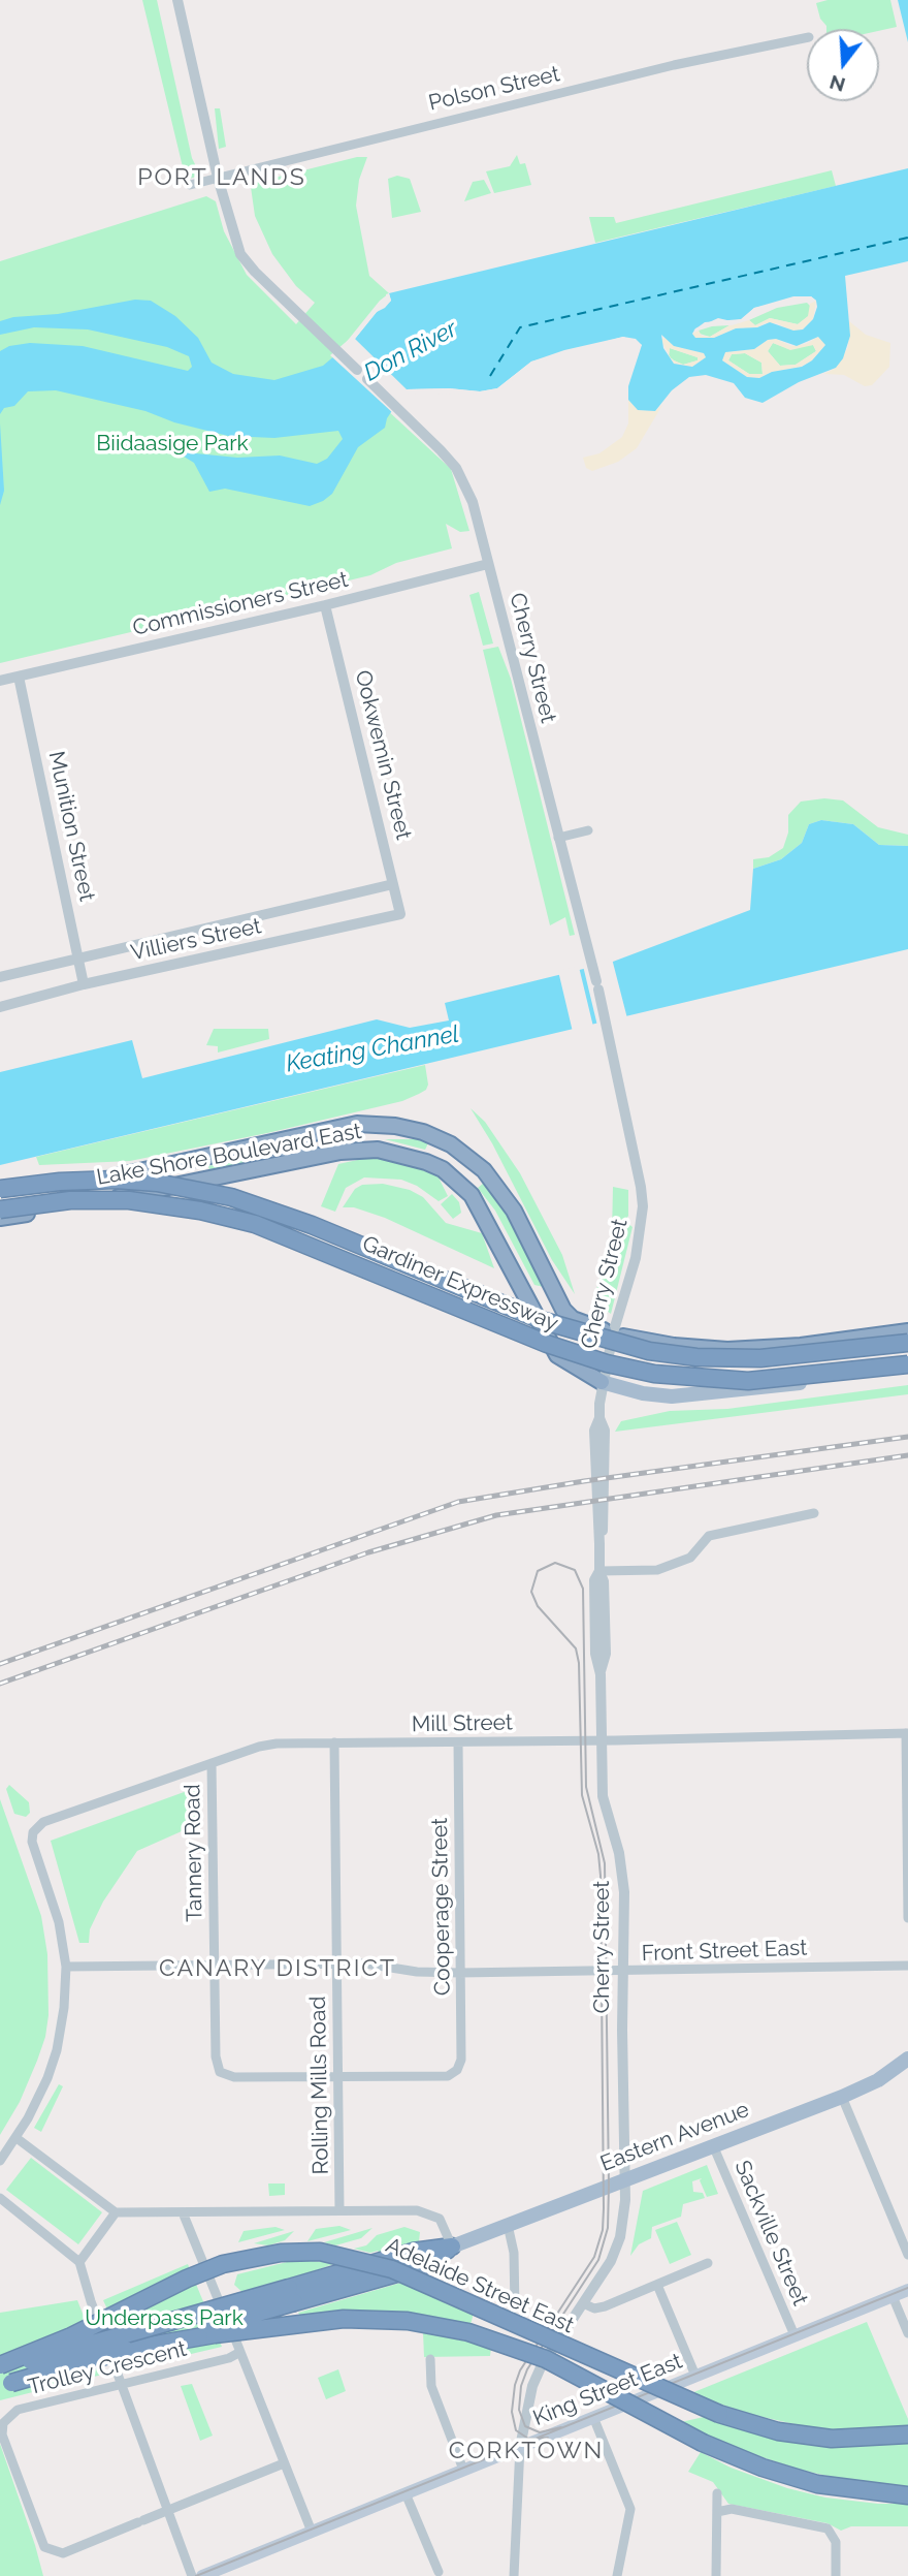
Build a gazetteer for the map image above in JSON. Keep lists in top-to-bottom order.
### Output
{
  "streets": {
    "highway": [
      "Lake Shore Boulevard East",
      "Gardiner Expressway",
      "Eastern Avenue",
      "Adelaide Street East"
    ],
    "main road": ["King Street East"],
    "street": [
      "Polson Street",
      "Commissioners Street",
      "Cherry Street",
      "Ookwemin Street",
      "Munition Street",
      "Villiers Street",
      "Mill Street",
      "Tannery Road",
      "Cooperage Street",
      "Front Street East",
      "Rolling Mills Road",
      "Sackville Street",
      "Trolley Crescent"
    ]
  },
  "crossings": [
    ["Commissioners Street", "Cherry Street"],
    ["Commissioners Street", "Ookwemin Street"],
    ["Commissioners Street", "Munition Street"],
    ["Cherry Street", "Lake Shore Boulevard East"],
    ["Cherry Street", "Mill Street"],
    ["Cherry Street", "Front Street East"],
    ["Cherry Street", "Eastern Avenue"],
    ["Cherry Street", "King Street East"],
    ["Ookwemin Street", "Villiers Street"],
    ["Munition Street", "Villiers Street"],
    ["Lake Shore Boulevard East", "Gardiner Expressway"],
    ["Mill Street", "Tannery Road"],
    ["Mill Street", "Cooperage Street"],
    ["Mill Street", "Front Street East"],
    ["Mill Street", "Rolling Mills Road"],
    ["Tannery Road", "Cooperage Street"],
    ["Tannery Road", "Front Street East"],
    ["Tannery Road", "Rolling Mills Road"],
    ["Cooperage Street", "Front Street East"],
    ["Cooperage Street", "Rolling Mills Road"],
    ["Front Street East", "Rolling Mills Road"],
    ["Eastern Avenue", "Sackville Street"],
    ["Eastern Avenue", "Adelaide Street East"],
    ["Sackville Street", "King Street East"]
  ],
  "districts": ["PORT LANDS", "CANARY DISTRICT", "CORKTOWN"],
  "water": ["Don River", "Keating Channel"],
  "parks": ["Biidaasige Park", "Underpass Park"],
  "north": "bottom"
}
